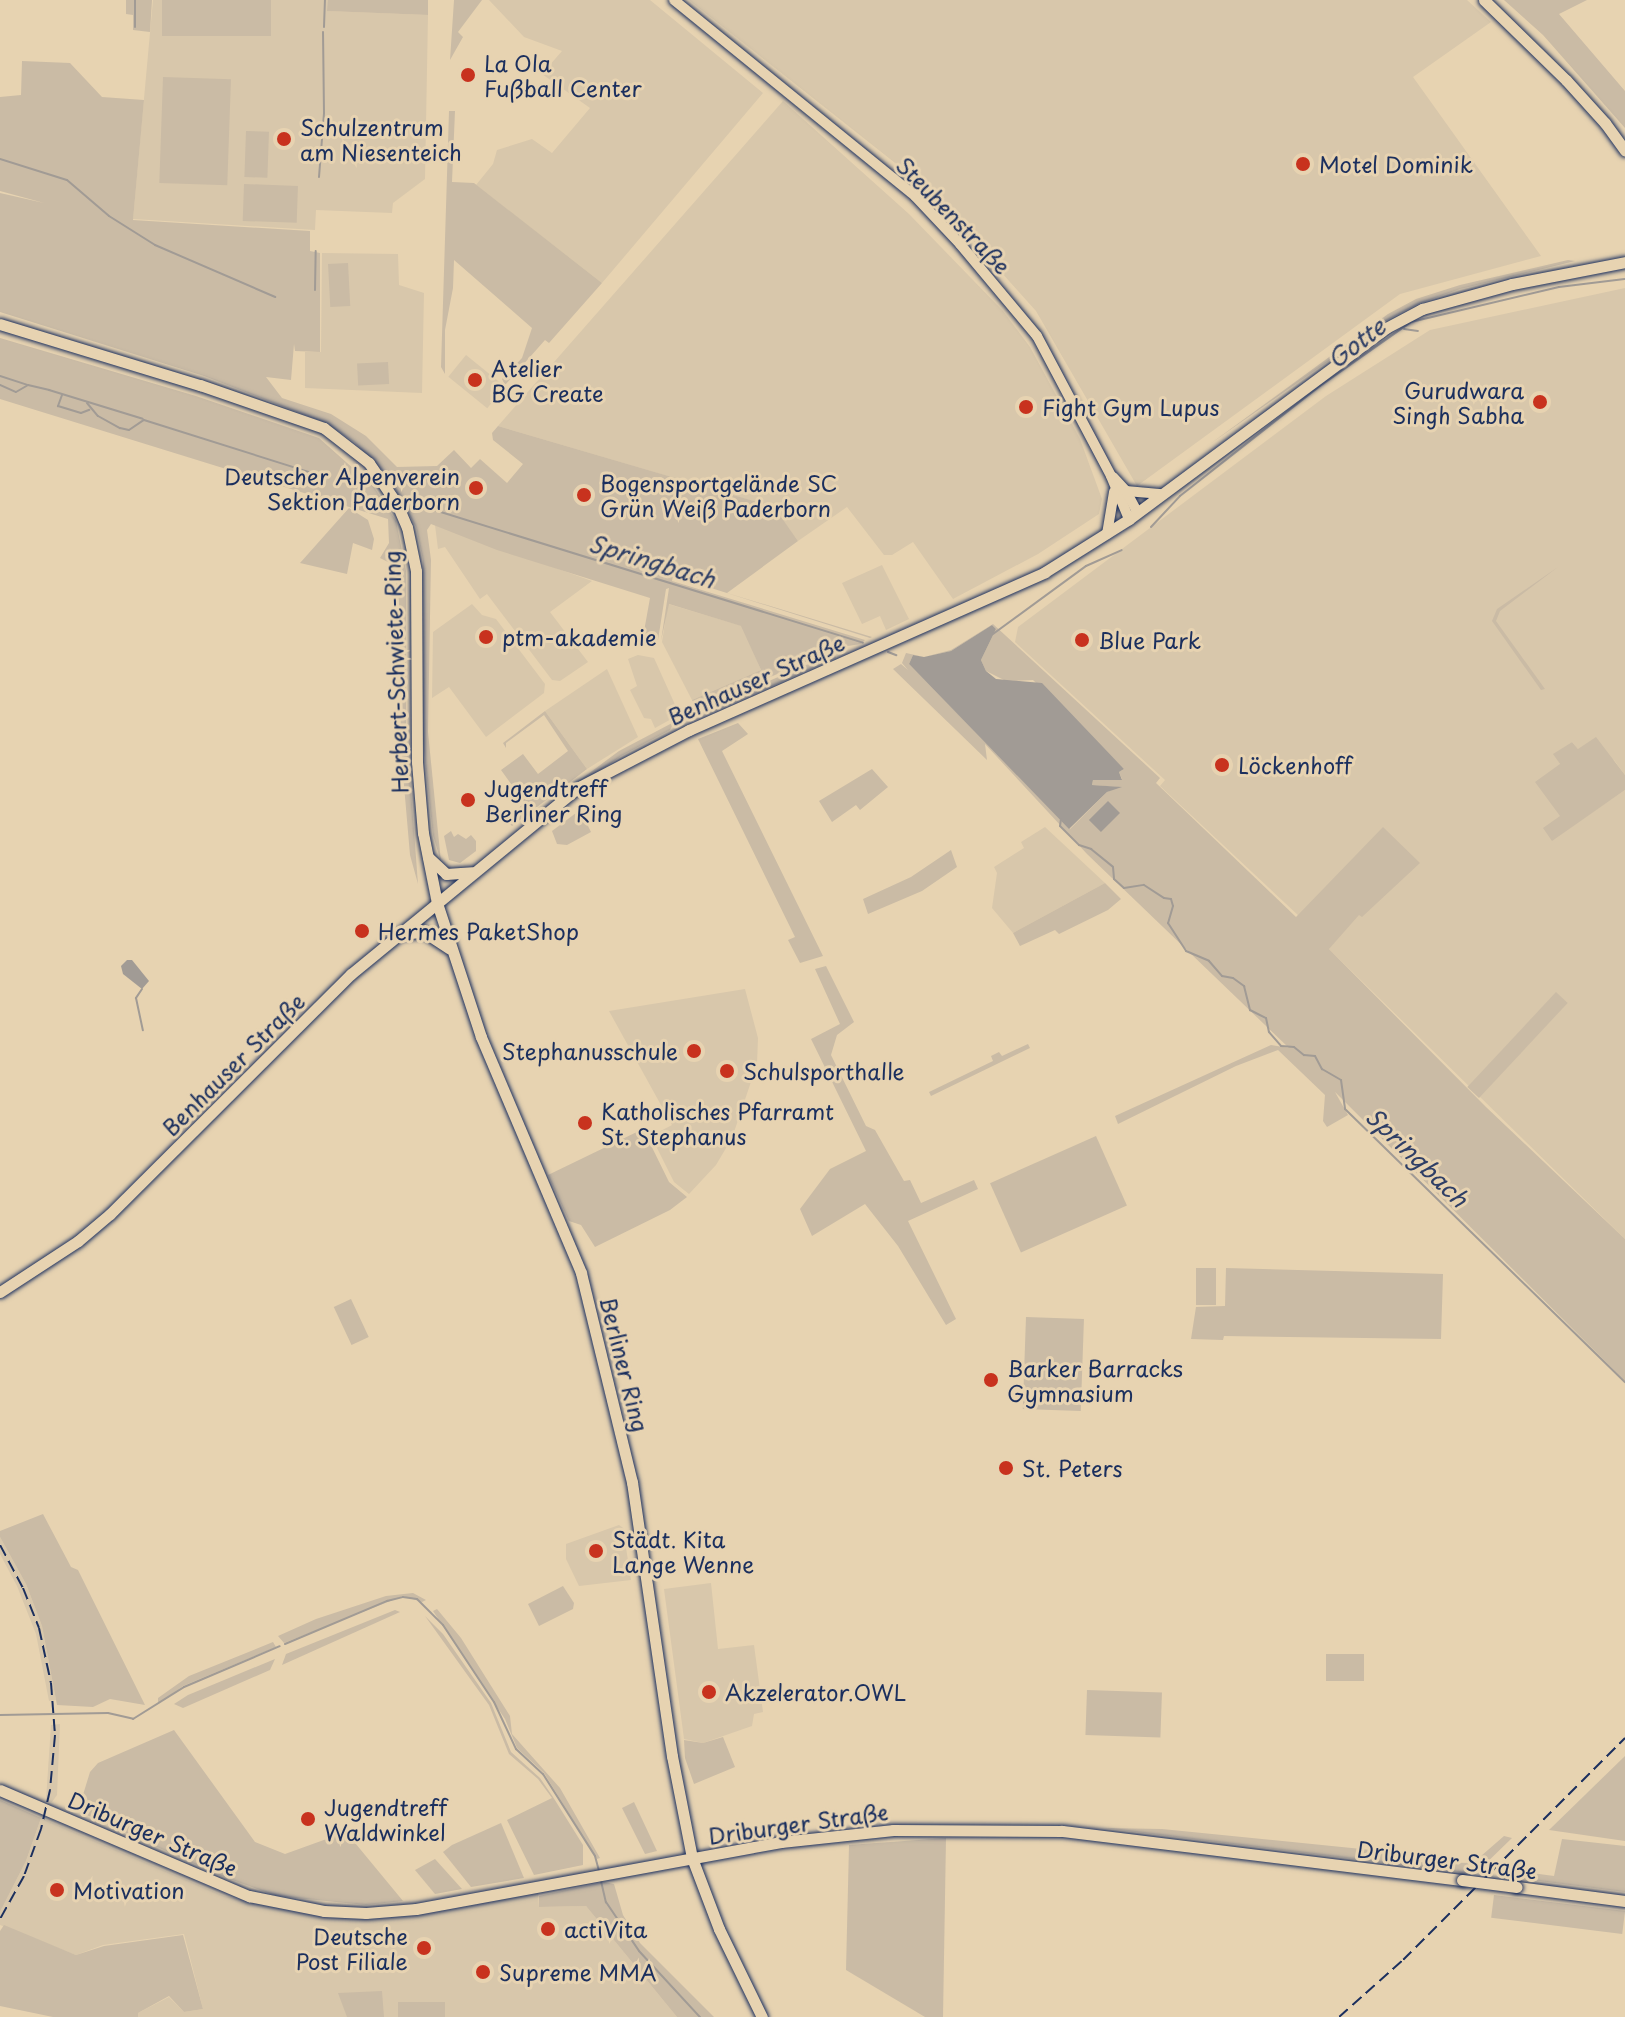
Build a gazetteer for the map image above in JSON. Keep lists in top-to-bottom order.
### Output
{
  "streets": {
    "main road": [
      "Herbert-Schwiete-Ring",
      "Benhauser Straße",
      "Berliner Ring",
      "Driburger Straße"
    ],
    "street": ["Steubenstraße"]
  },
  "crossings": [
    ["Steubenstraße", "Benhauser Straße"],
    ["Herbert-Schwiete-Ring", "Benhauser Straße"],
    ["Herbert-Schwiete-Ring", "Berliner Ring"],
    ["Benhauser Straße", "Berliner Ring"],
    ["Berliner Ring", "Driburger Straße"]
  ],
  "water": ["Gotte", "Springbach"],
  "places": [
    "La Ola Fußball Center",
    "Schulzentrum am Niesenteich",
    "Motel Dominik",
    "Atelier BG Create",
    "Gurudwara Singh Sabha",
    "Fight Gym Lupus",
    "Deutscher Alpenverein Sektion Paderborn",
    "Bogensportgelände SC Grün Weiß Paderborn",
    "ptm-akademie",
    "Blue Park",
    "Löckenhoff",
    "Jugendtreff Berliner Ring",
    "Hermes PaketShop",
    "Stephanusschule",
    "Schulsporthalle",
    "Katholisches Pfarramt St. Stephanus",
    "Barker Barracks Gymnasium",
    "St. Peters",
    "Städt. Kita Lange Wenne",
    "Akzelerator.OWL",
    "Jugendtreff Waldwinkel",
    "Motivation",
    "actiVita",
    "Deutsche Post Filiale",
    "Supreme MMA"
  ]
}
